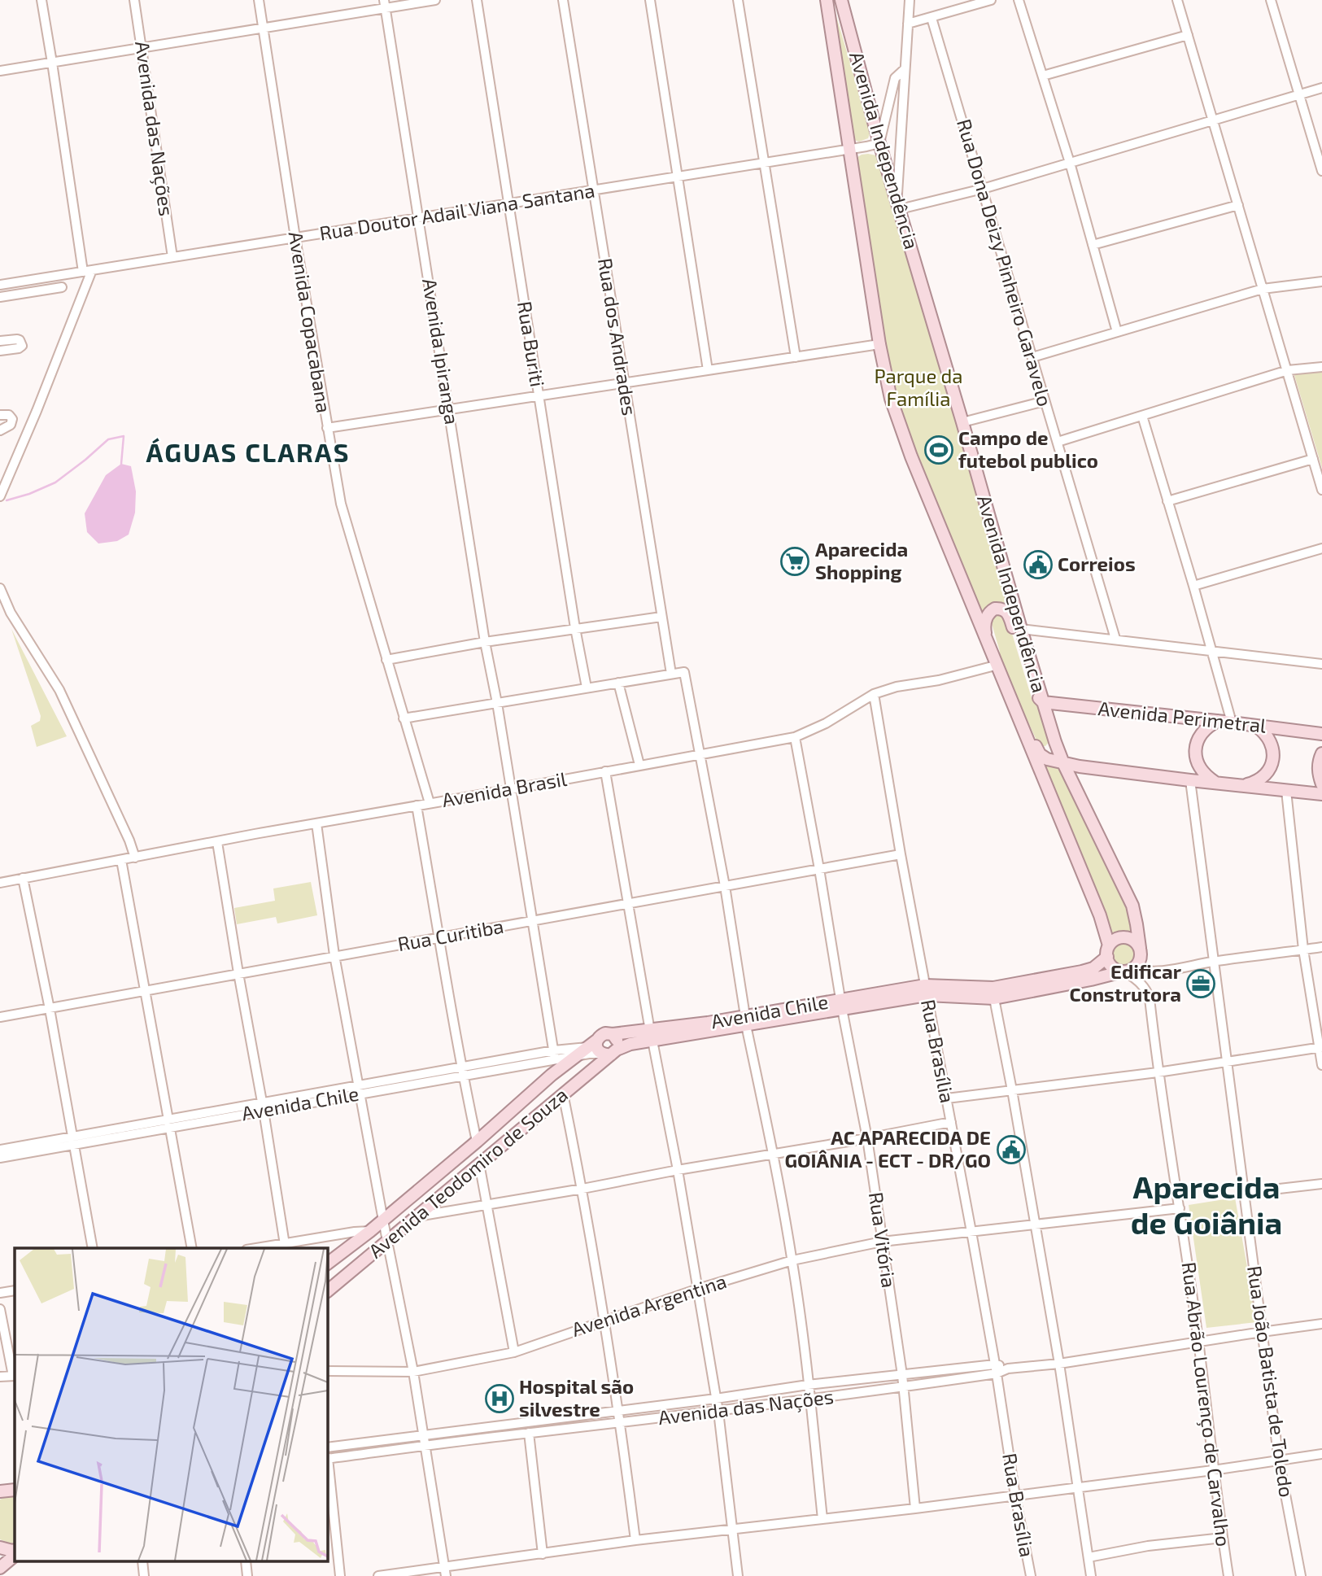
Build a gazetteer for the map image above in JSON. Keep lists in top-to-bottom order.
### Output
{
  "streets": {
    "main road": [
      "Avenida Independência",
      "Avenida Perimetral",
      "Avenida Chile",
      "Avenida Teodomiro de Souza"
    ],
    "street": [
      "Avenida das Nações",
      "Rua Doutor Adail Viana Santana",
      "Rua Dona Deizy Pinheiro Garavelo",
      "Avenida Copacabana",
      "Rua dos Andrades",
      "Rua Buriti",
      "Avenida Ipiranga",
      "Avenida Brasil",
      "Rua Curitiba",
      "Rua Brasília",
      "Rua Vitória",
      "Avenida Argentina",
      "Rua João Batista de Toledo",
      "Rua Abrão Lourenço de Carvalho"
    ]
  },
  "crossings": [
    ["Avenida das Nações", "Rua Doutor Adail Viana Santana"],
    ["Avenida das Nações", "Rua Brasília"],
    ["Avenida das Nações", "Rua Vitória"],
    ["Avenida Independência", "Rua Doutor Adail Viana Santana"],
    ["Avenida Independência", "Avenida Perimetral"],
    ["Avenida Independência", "Avenida Brasil"],
    ["Avenida Independência", "Rua Abrão Lourenço de Carvalho"],
    ["Rua Doutor Adail Viana Santana", "Avenida Copacabana"],
    ["Rua Doutor Adail Viana Santana", "Rua dos Andrades"],
    ["Rua Doutor Adail Viana Santana", "Rua Buriti"],
    ["Rua Doutor Adail Viana Santana", "Avenida Ipiranga"],
    ["Avenida Copacabana", "Avenida Brasil"],
    ["Avenida Ipiranga", "Avenida Brasil"],
    ["Avenida Ipiranga", "Rua Curitiba"],
    ["Avenida Ipiranga", "Avenida Chile"],
    ["Avenida Brasil", "Rua Brasília"],
    ["Avenida Brasil", "Rua Vitória"],
    ["Rua Curitiba", "Rua Brasília"],
    ["Rua Curitiba", "Rua Vitória"],
    ["Avenida Chile", "Rua Brasília"],
    ["Avenida Chile", "Avenida Teodomiro de Souza"],
    ["Avenida Chile", "Rua Vitória"],
    ["Rua Brasília", "Avenida Argentina"],
    ["Rua Vitória", "Avenida Argentina"],
    ["Avenida Argentina", "Rua Abrão Lourenço de Carvalho"]
  ],
  "districts": ["ÁGUAS CLARAS", "Aparecida de Goiânia"],
  "parks": ["Parque da Família"],
  "places": {
    "sports": ["Campo de futebol publico"],
    "supermarket": ["Aparecida Shopping"],
    "public building": ["Correios", "AC APARECIDA DE GOIÂNIA - ECT - DR/GO"],
    "office": ["Edificar Construtora"],
    "hospital": ["Hospital são silvestre"]
  }
}
